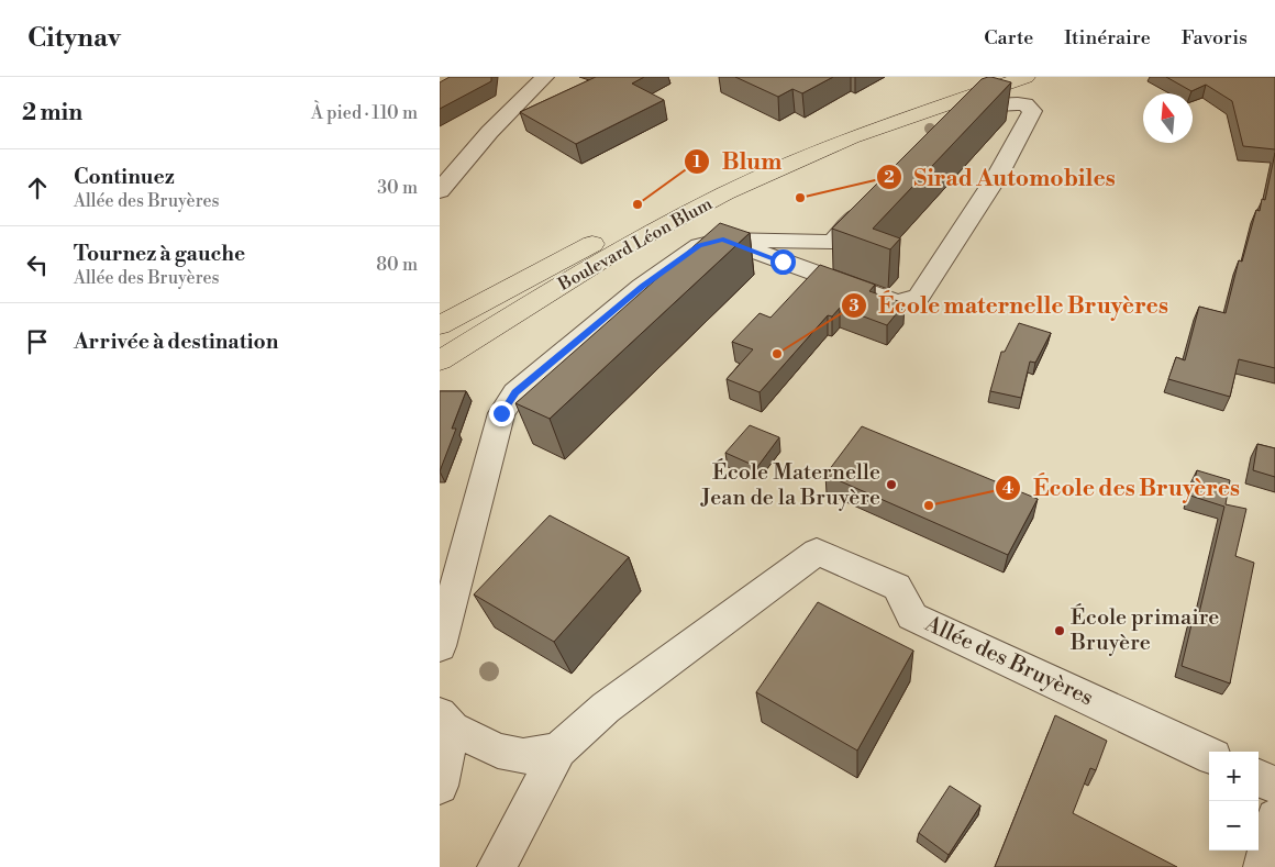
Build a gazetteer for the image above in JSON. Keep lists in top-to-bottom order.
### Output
{
  "streets": {
    "main road": ["Boulevard Léon Blum"],
    "street": ["Allée des Bruyères"]
  },
  "places": [
    "Sirad Automobiles",
    "Blum",
    "École maternelle Bruyères",
    "École Maternelle Jean de la Bruyère",
    "École des Bruyères",
    "École primaire Bruyère"
  ],
  "north": "top",
  "page": {
    "header": "Citynav",
    "nav": ["Carte", "Itinéraire", "Favoris"],
    "heading": ["2 min", "À pied · 110 m"],
    "list": [
      ["Continuez", "Allée des Bruyères", "30 m"],
      ["Tournez à gauche", "Allée des Bruyères", "80 m"],
      "Arrivée à destination"
    ],
    "map_buttons": ["+", "−"]
  }
}
